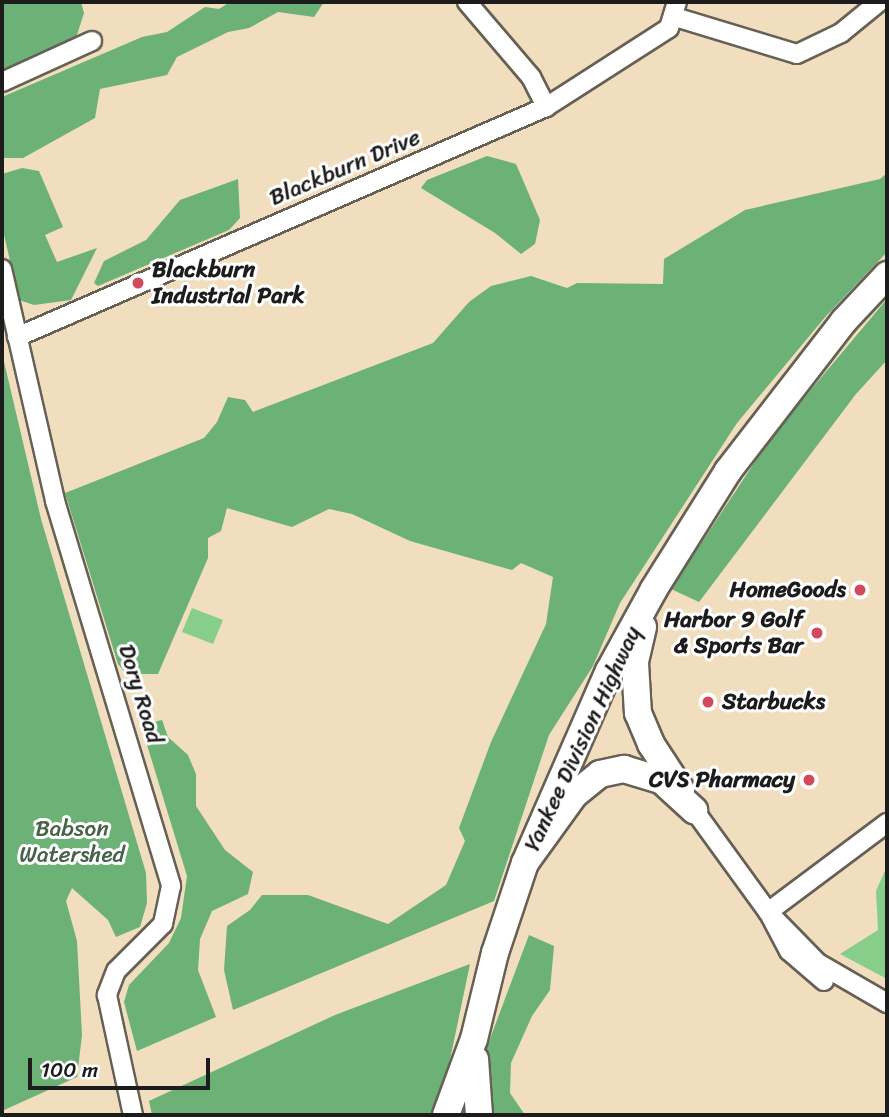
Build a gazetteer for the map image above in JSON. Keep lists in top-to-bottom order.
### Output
{
  "streets": {
    "highway": ["Yankee Division Highway"],
    "street": ["Blackburn Drive", "Dory Road"]
  },
  "crossings": [
    ["Blackburn Drive", "Dory Road"]
  ],
  "parks": ["Babson Watershed"],
  "places": [
    "Blackburn Industrial Park",
    "HomeGoods",
    "Harbor 9 Golf & Sports Bar",
    "Starbucks",
    "CVS Pharmacy"
  ],
  "scale_bar": "100 m"
}
